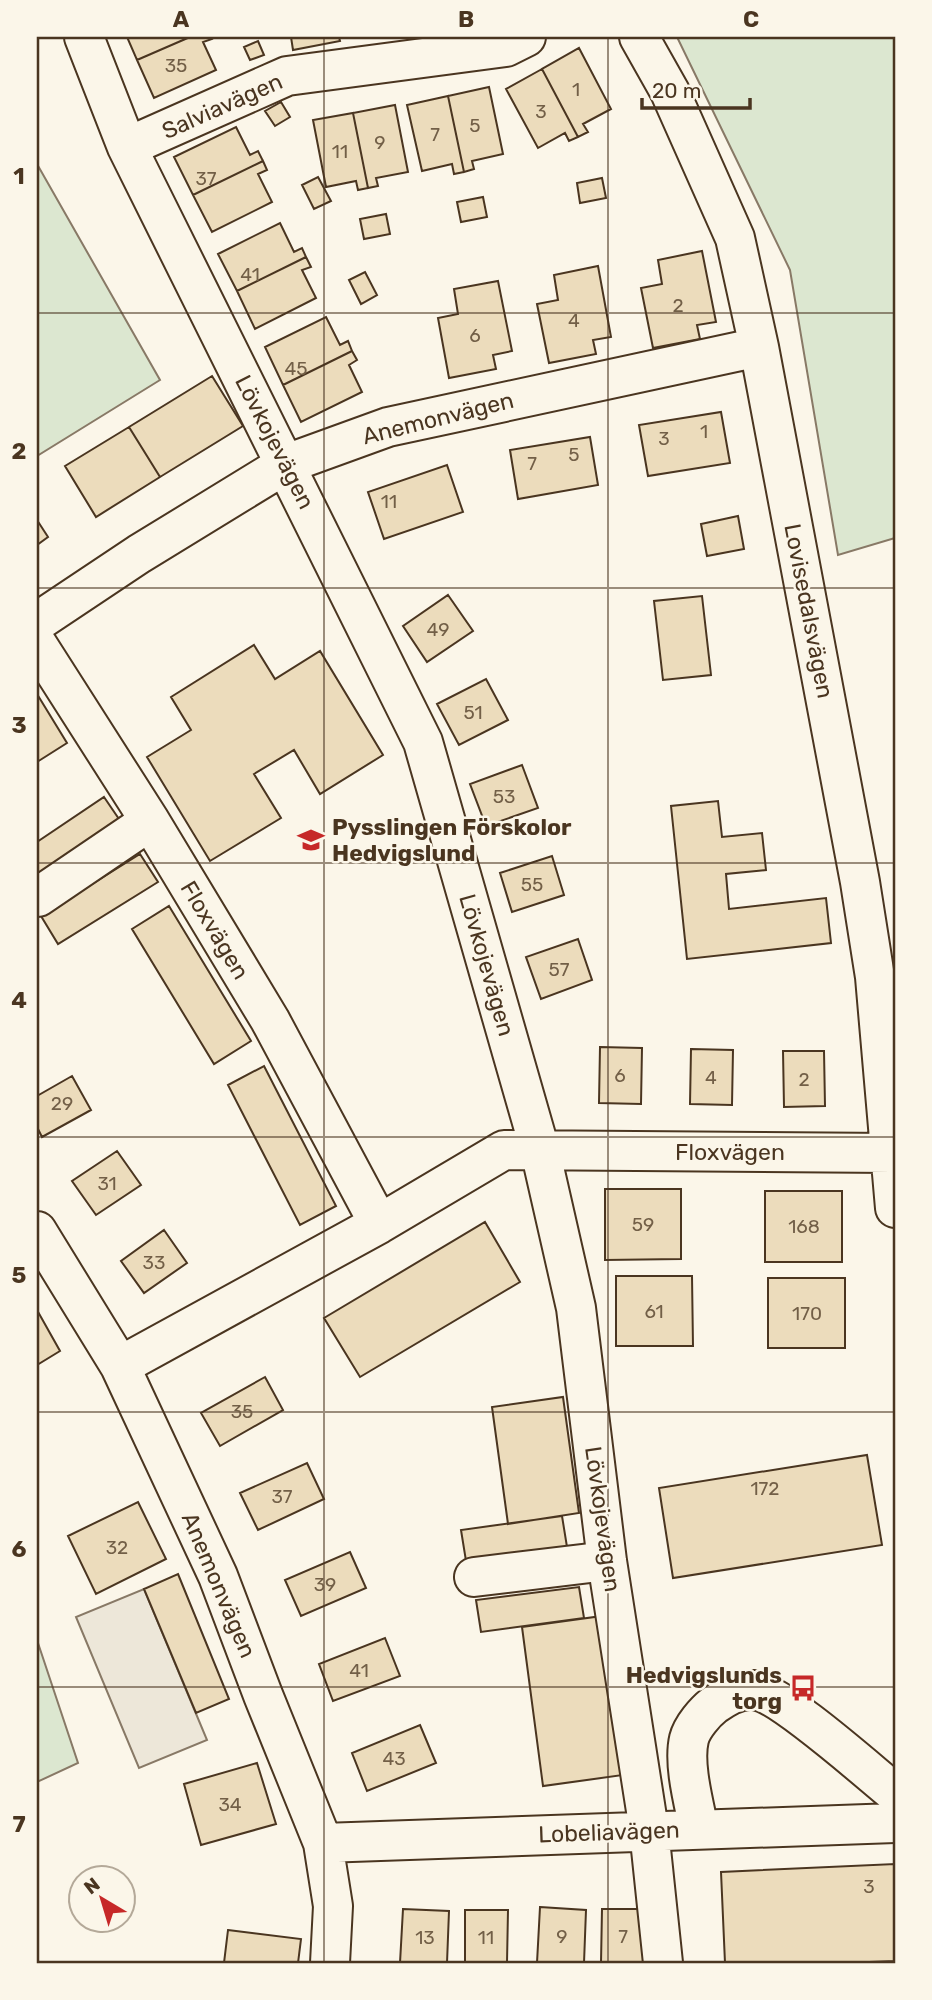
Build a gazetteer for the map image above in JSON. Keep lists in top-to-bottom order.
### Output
{
  "streets": {
    "street": [
      "Salviavägen",
      "Anemonvägen",
      "Lövkojevägen",
      "Lovisedalsvägen",
      "Floxvägen",
      "Lobeliavägen"
    ]
  },
  "crossings": [
    ["Salviavägen", "Lövkojevägen"],
    ["Anemonvägen", "Lövkojevägen"],
    ["Anemonvägen", "Lovisedalsvägen"],
    ["Anemonvägen", "Floxvägen"],
    ["Anemonvägen", "Lobeliavägen"],
    ["Lövkojevägen", "Floxvägen"],
    ["Lövkojevägen", "Lobeliavägen"],
    ["Lovisedalsvägen", "Floxvägen"]
  ],
  "places": {
    "school or university": ["Pysslingen Förskolor Hedvigslund"],
    "bus stop": ["Hedvigslunds torg"]
  },
  "house_numbers": [
    "35",
    "1",
    "3",
    "5",
    "7",
    "9",
    "11",
    "37",
    "41",
    "2",
    "4",
    "6",
    "45",
    "1",
    "3",
    "5",
    "7",
    "11",
    "49",
    "51",
    "53",
    "55",
    "57",
    "6",
    "4",
    "2",
    "29",
    "31",
    "59",
    "168",
    "33",
    "61",
    "170",
    "35",
    "172",
    "37",
    "32",
    "39",
    "41",
    "43",
    "34",
    "3",
    "9",
    "7",
    "13",
    "11"
  ],
  "scale_bar": "20 m",
  "north": "top left",
  "grid": {
    "columns": ["A", "B", "C"],
    "rows": [
      "1",
      "2",
      "3",
      "4",
      "5",
      "6",
      "7"
    ]
  }
}
